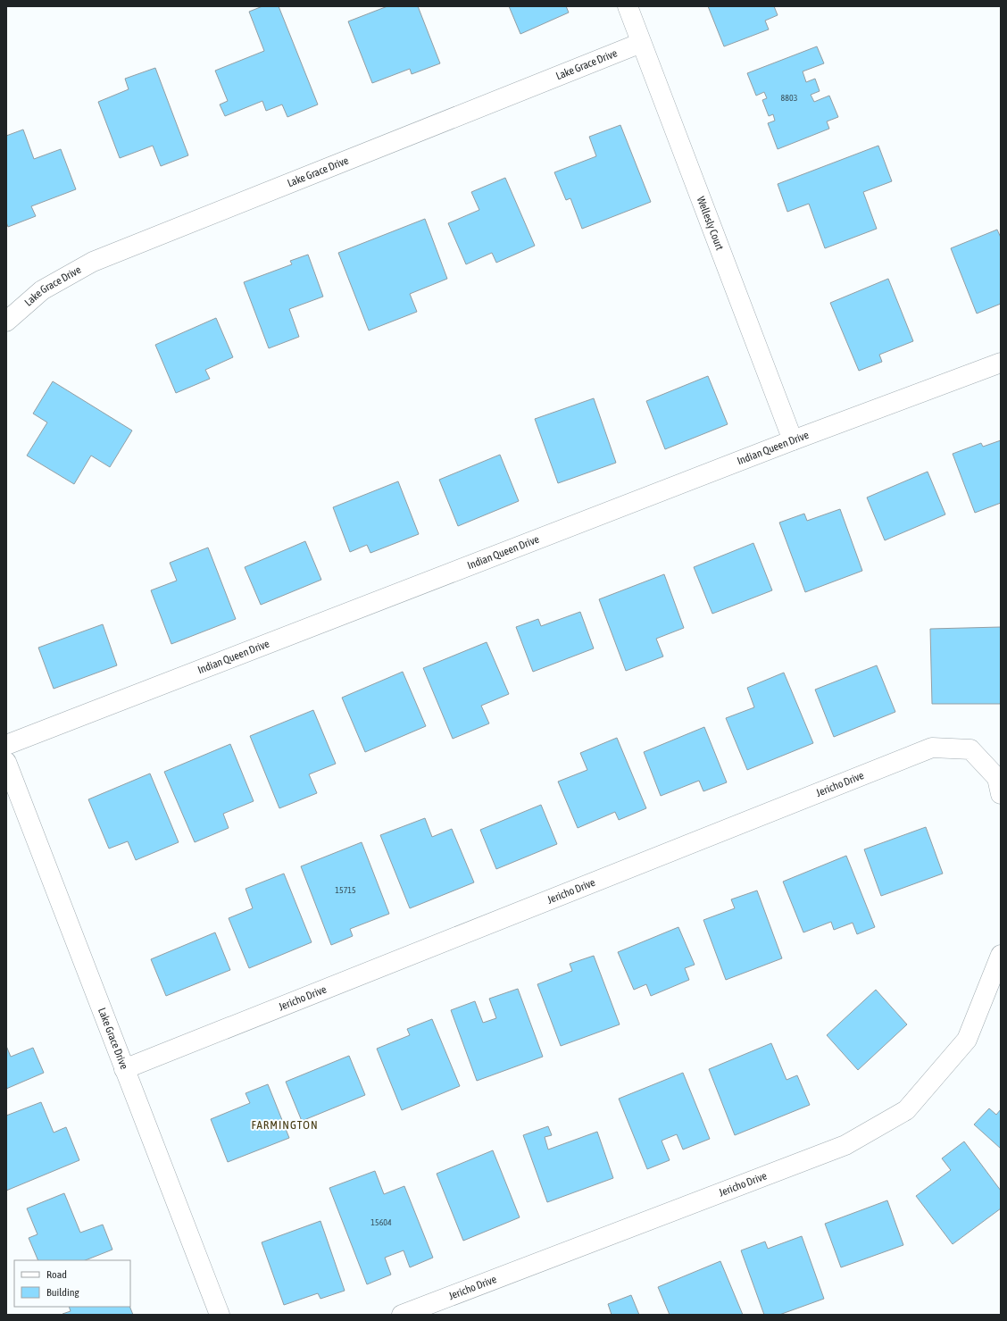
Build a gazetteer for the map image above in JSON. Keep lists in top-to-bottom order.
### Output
{
  "streets": {
    "street": [
      "Lake Grace Drive",
      "Wellesly Court",
      "Indian Queen Drive",
      "Jericho Drive"
    ]
  },
  "crossings": [
    ["Lake Grace Drive", "Wellesly Court"],
    ["Lake Grace Drive", "Jericho Drive"],
    ["Wellesly Court", "Indian Queen Drive"]
  ],
  "districts": ["FARMINGTON"],
  "house_numbers": ["8803", "15715", "15604"],
  "legend": ["Road", "Building"]
}
